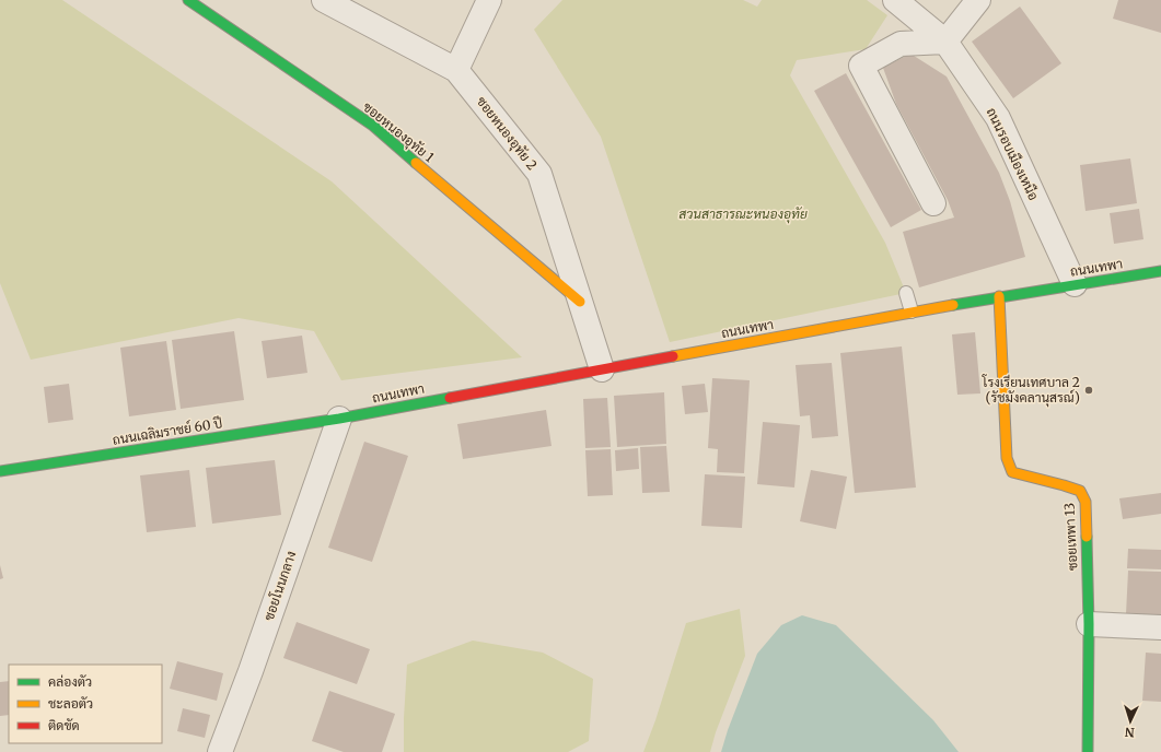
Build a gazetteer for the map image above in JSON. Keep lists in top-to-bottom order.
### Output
{
  "streets": {
    "street": [
      "ซอยหนองอุทัย 1",
      "ซอยหนองอุทัย 2",
      "ถนนรอบเมืองเหนือ",
      "ถนนเทพา",
      "ถนนเฉลิมราชย์ 60 ปี",
      "ซอยเทพา 13",
      "ซอยโนนกลาง"
    ]
  },
  "crossings": [
    ["ซอยหนองอุทัย 1", "ซอยหนองอุทัย 2"],
    ["ซอยหนองอุทัย 2", "ถนนเทพา"],
    ["ถนนรอบเมืองเหนือ", "ถนนเทพา"],
    ["ถนนเทพา", "ถนนเฉลิมราชย์ 60 ปี"],
    ["ถนนเทพา", "ซอยเทพา 13"],
    ["ถนนเทพา", "ซอยโนนกลาง"],
    ["ถนนเฉลิมราชย์ 60 ปี", "ซอยโนนกลาง"]
  ],
  "parks": ["สวนสาธารณะหนองอุทัย"],
  "places": ["โรงเรียนเทศบาล 2 (รัชมังคลานุสรณ์)"],
  "legend": ["คล่องตัว", "ชะลอตัว", "ติดขัด"],
  "north": "bottom"
}
